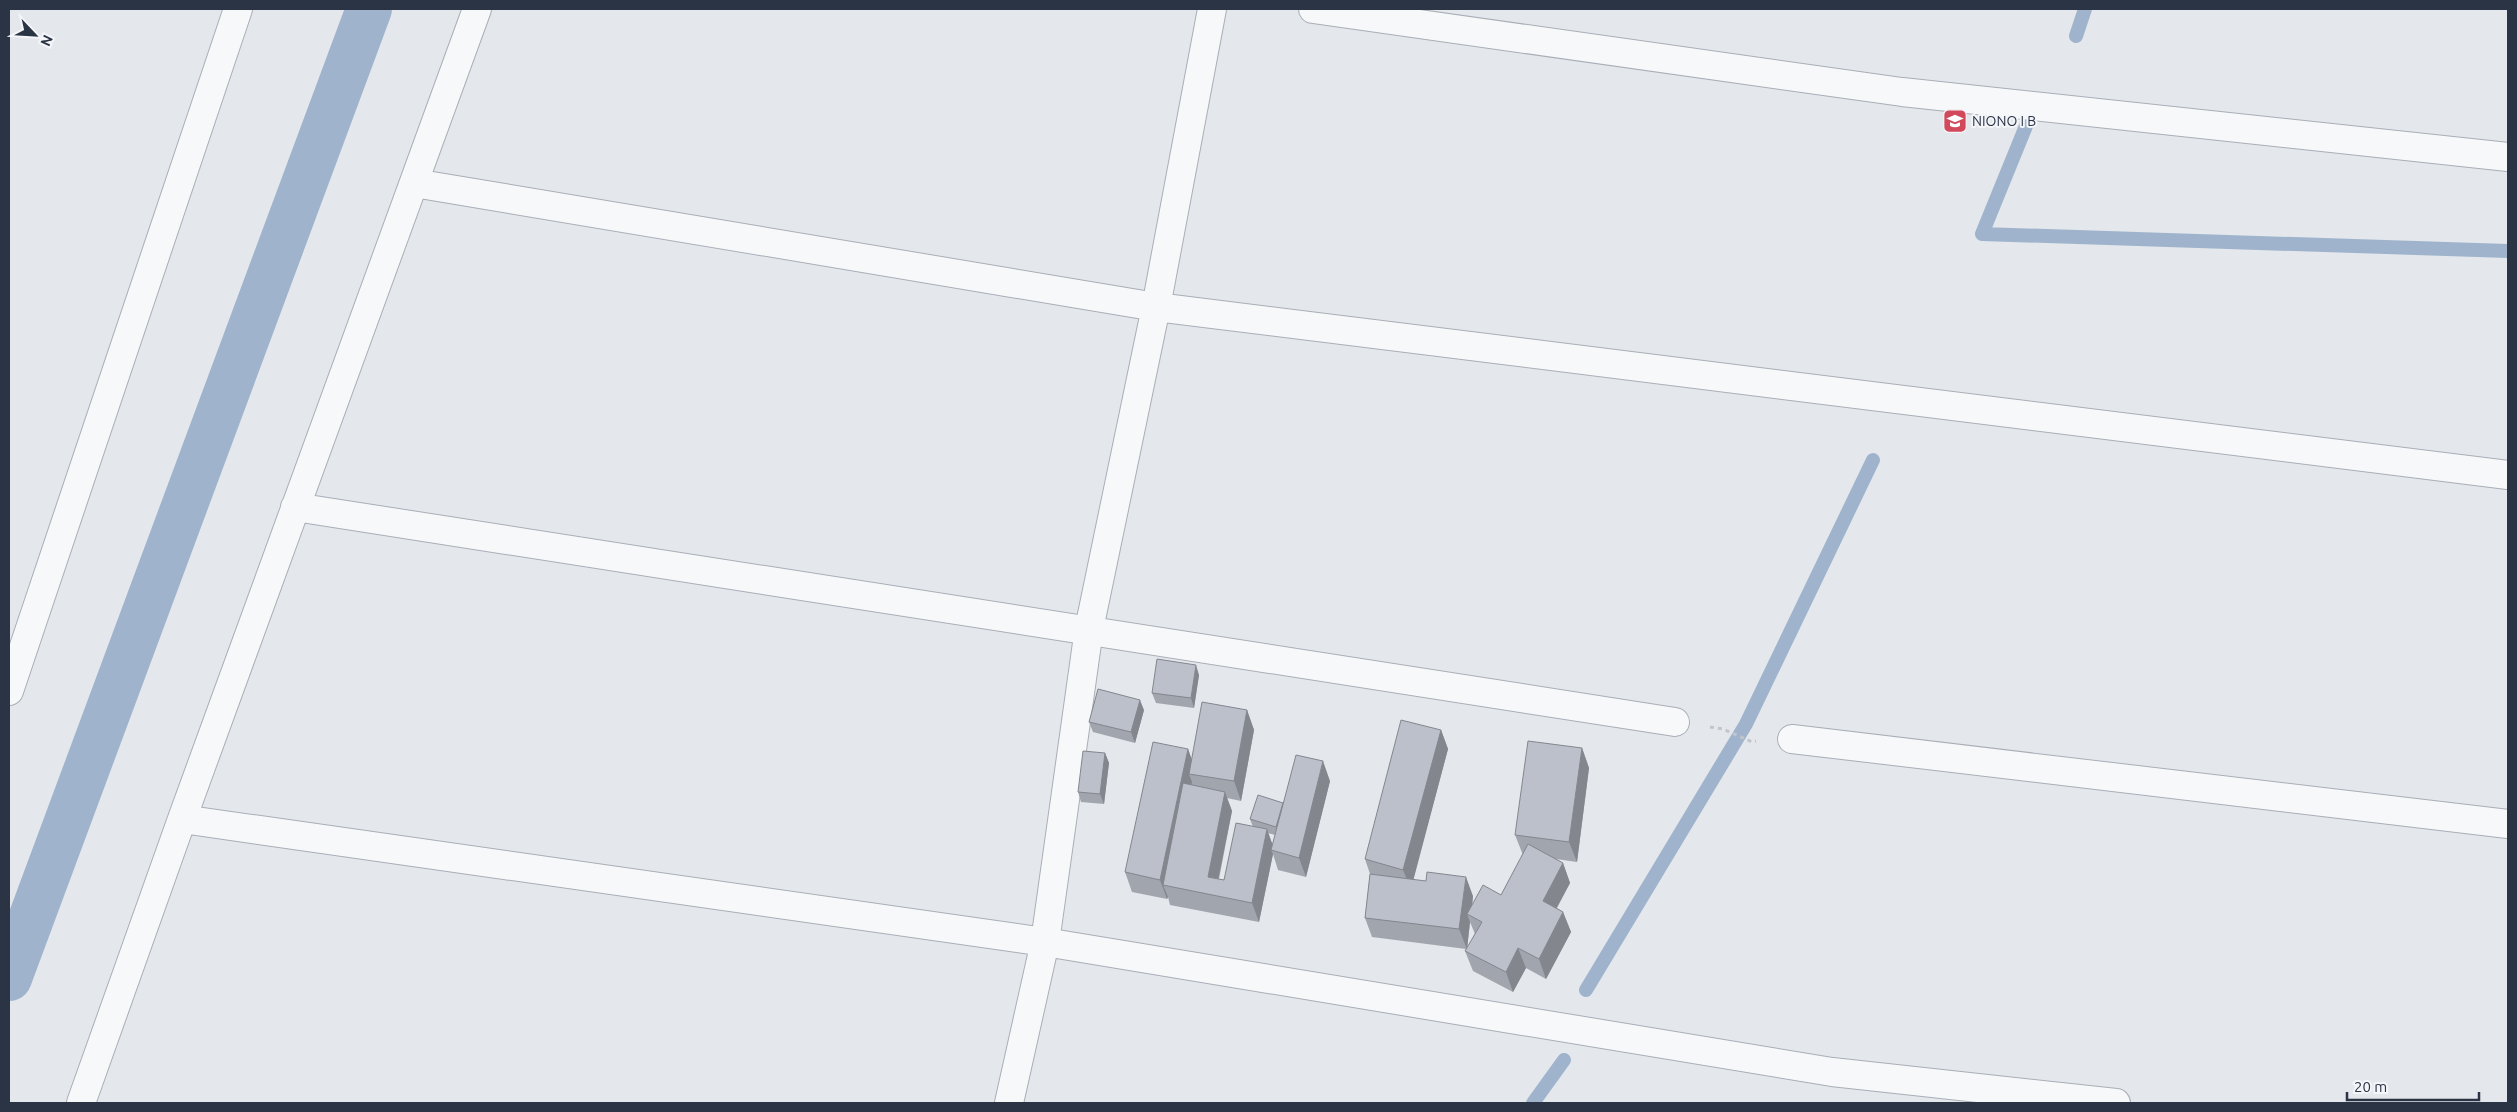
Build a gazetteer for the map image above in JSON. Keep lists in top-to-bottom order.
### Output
{
  "places": {
    "school or university": ["NIONO I B"]
  },
  "scale_bar": "20 m",
  "north": "bottom right"
}
